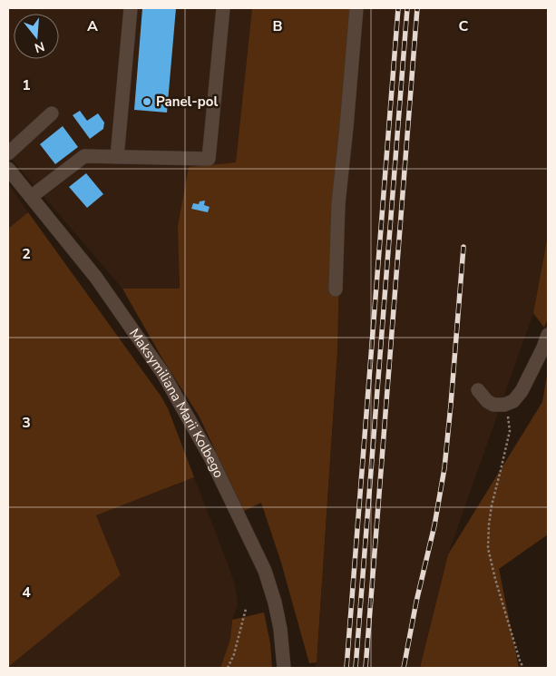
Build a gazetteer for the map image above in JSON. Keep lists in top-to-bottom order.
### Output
{
  "streets": {
    "street": ["Maksymiliana Marii Kolbego"]
  },
  "places": ["Panel-pol"],
  "north": "bottom",
  "grid": {
    "columns": ["A", "B", "C"],
    "rows": [
      "1",
      "2",
      "3",
      "4"
    ]
  }
}
